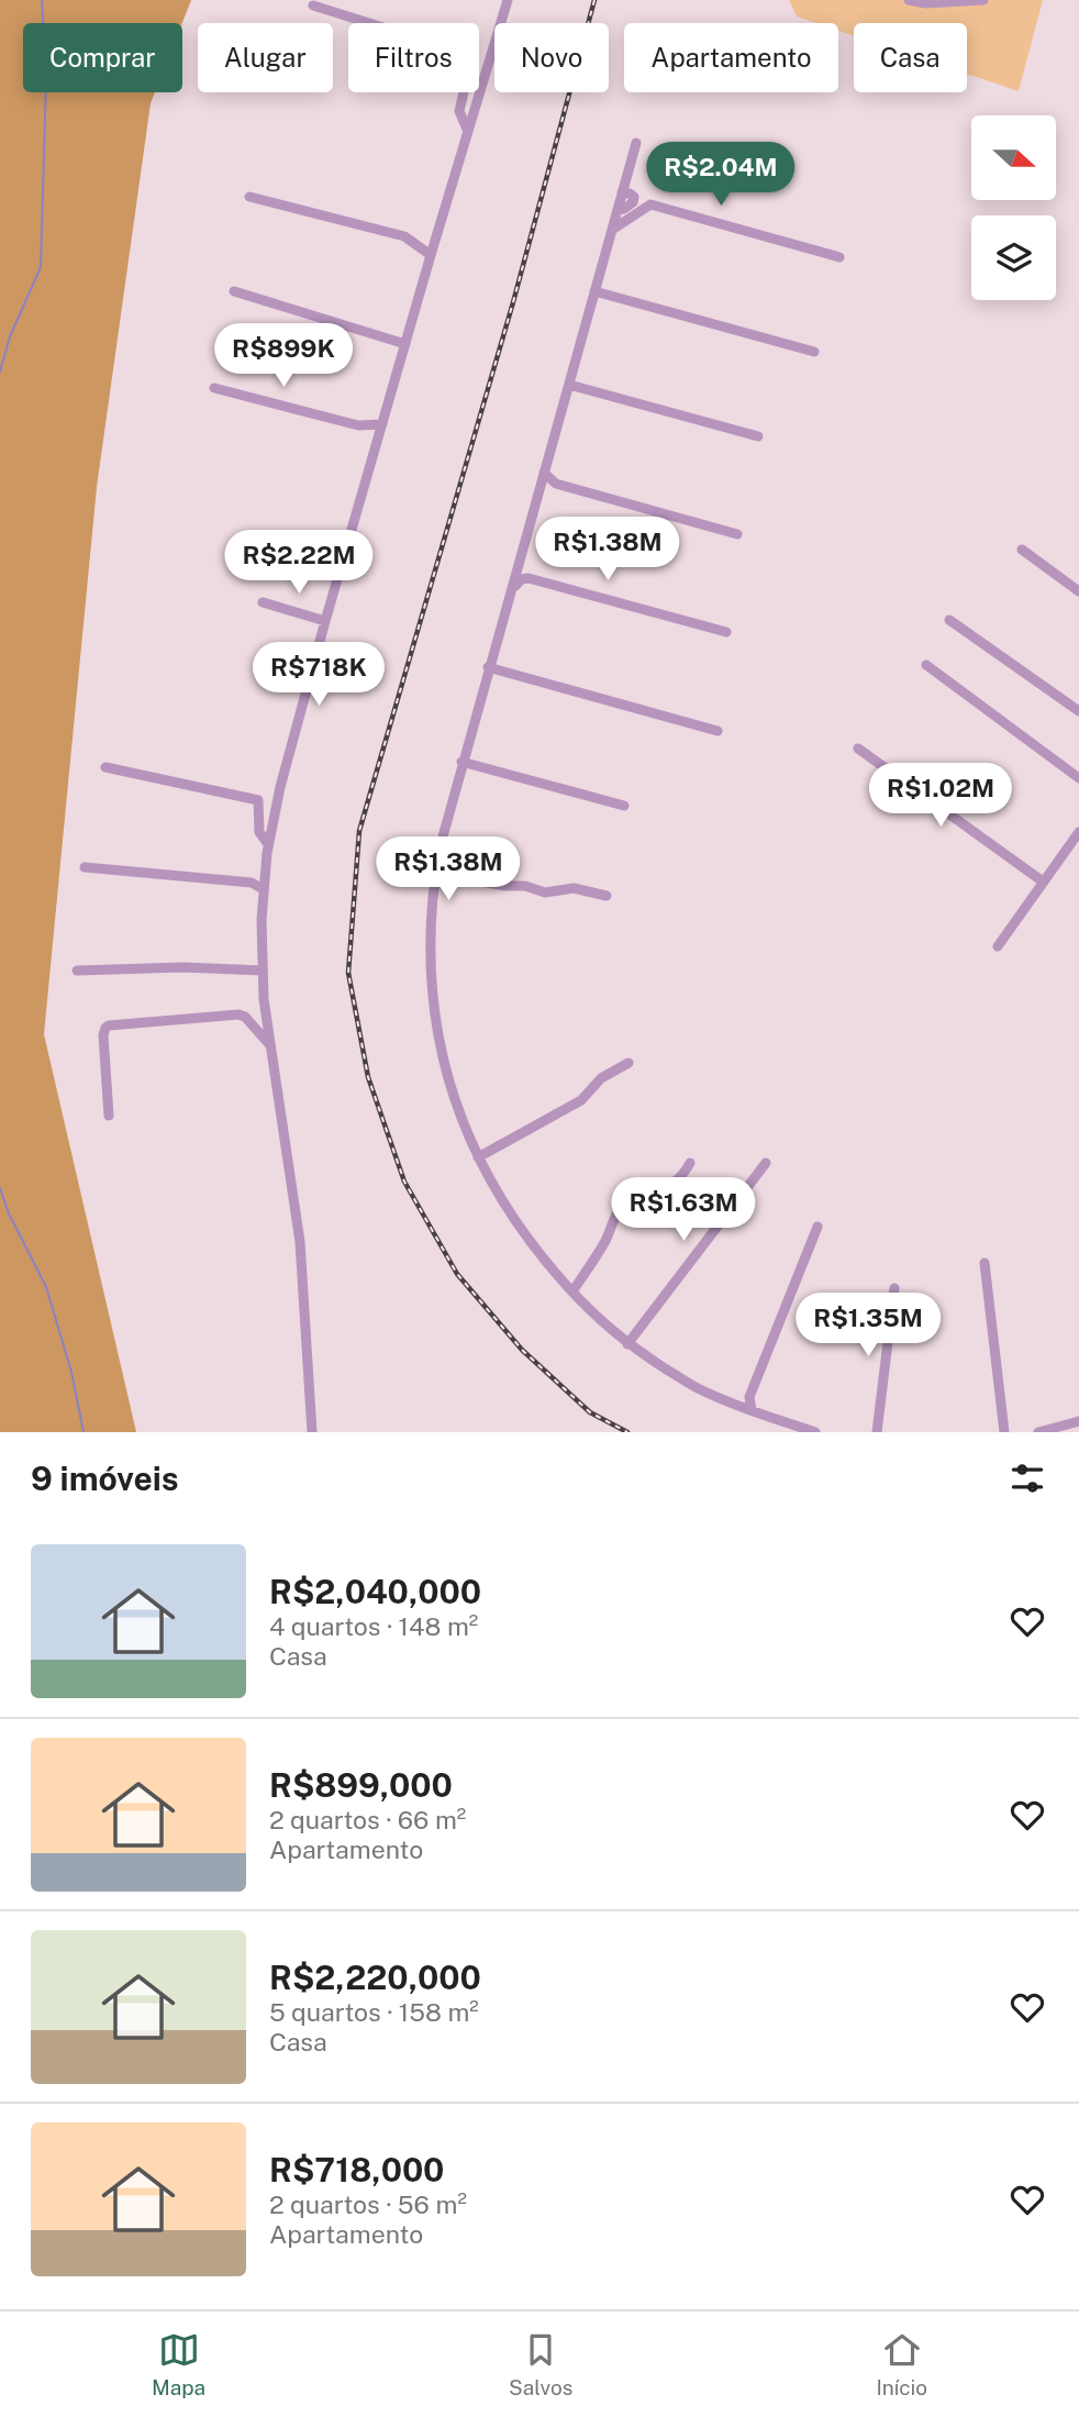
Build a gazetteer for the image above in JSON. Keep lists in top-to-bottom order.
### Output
{
  "north": "right",
  "page": {
    "chip": [
      "Comprar",
      "Alugar",
      "Filtros",
      "Novo",
      "Apartamento",
      "Casa"
    ],
    "price": [
      "R$2.04M",
      "R$899K",
      "R$1.38M",
      "R$2.22M",
      "R$718K",
      "R$1.02M",
      "R$1.38M",
      "R$1.63M",
      "R$1.35M"
    ],
    "heading": "9 imóveis",
    "list": [
      {
        "name": "R$2,040,000",
        "note": "4 quartos · 148 m² · Casa"
      },
      {
        "name": "R$899,000",
        "note": "2 quartos · 66 m² · Apartamento"
      },
      {
        "name": "R$2,220,000",
        "note": "5 quartos · 158 m² · Casa"
      },
      {
        "name": "R$718,000",
        "note": "2 quartos · 56 m² · Apartamento"
      }
    ],
    "tabs": ["Mapa", "Salvos", "Início"]
  }
}
